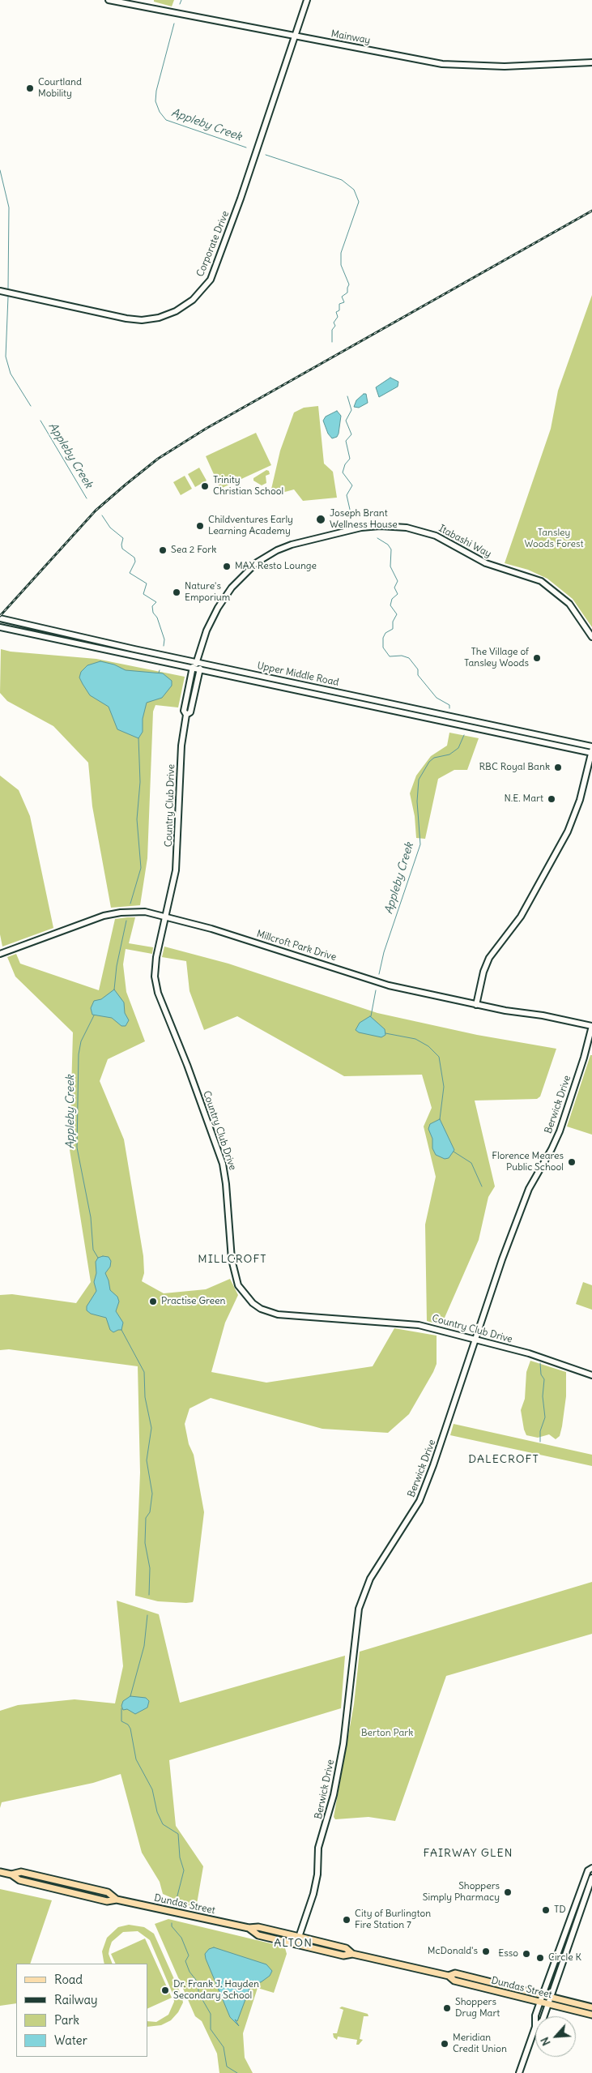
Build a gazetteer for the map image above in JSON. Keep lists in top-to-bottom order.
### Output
{
  "streets": {
    "main road": ["Dundas Street"],
    "street": [
      "Mainway",
      "Corporate Drive",
      "Itabashi Way",
      "Upper Middle Road",
      "Country Club Drive",
      "Millcroft Park Drive",
      "Berwick Drive"
    ]
  },
  "crossings": [
    ["Mainway", "Corporate Drive"],
    ["Itabashi Way", "Upper Middle Road"],
    ["Upper Middle Road", "Country Club Drive"],
    ["Country Club Drive", "Millcroft Park Drive"],
    ["Country Club Drive", "Berwick Drive"],
    ["Millcroft Park Drive", "Berwick Drive"],
    ["Berwick Drive", "Dundas Street"]
  ],
  "districts": [
    "MILLCROFT",
    "DALECROFT",
    "FAIRWAY GLEN",
    "ALTON"
  ],
  "water": ["Appleby Creek"],
  "parks": ["Tansley Woods Forest", "Berton Park"],
  "places": [
    "Courtland Mobility",
    "Trinity Christian School",
    "Joseph Brant Wellness House",
    "Childventures Early Learning Academy",
    "Sea 2 Fork",
    "MAX Resto Lounge",
    "Nature's Emporium",
    "The Village of Tansley Woods",
    "RBC Royal Bank",
    "N.E. Mart",
    "Florence Meares Public School",
    "Practise Green",
    "Shoppers Simply Pharmacy",
    "TD",
    "City of Burlington Fire Station 7",
    "McDonald's",
    "Esso",
    "Circle K",
    "Dr. Frank J. Hayden Secondary School",
    "Shoppers Drug Mart",
    "Meridian Credit Union"
  ],
  "legend": [
    "Road",
    "Railway",
    "Park",
    "Water"
  ],
  "north": "bottom left"
}
